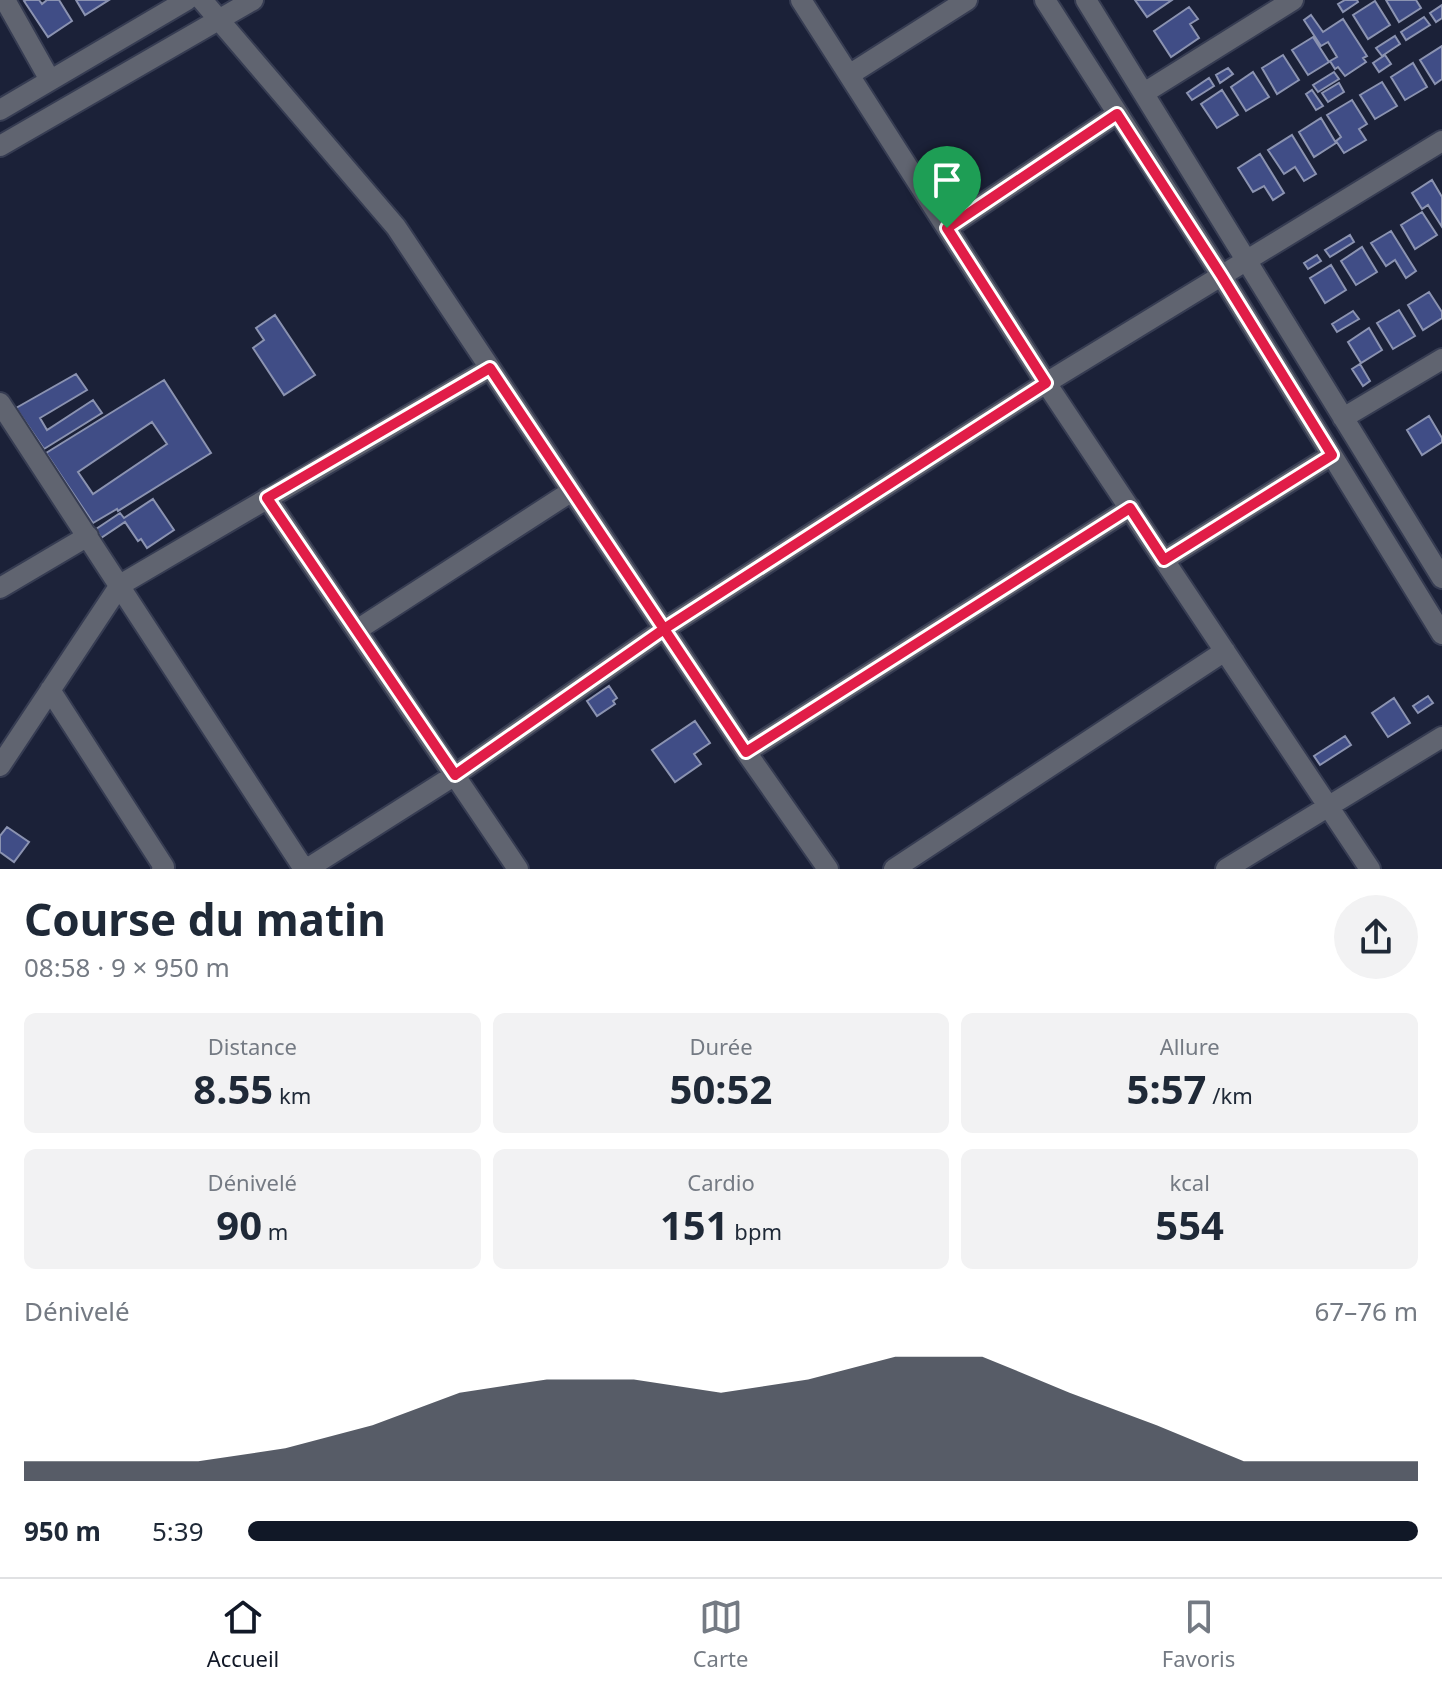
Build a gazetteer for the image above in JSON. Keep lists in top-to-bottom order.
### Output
{
  "page": {
    "heading": ["Course du matin", "08:58 · 9 × 950 m"],
    "stats": [
      ["Distance", "8.55 km"],
      ["Durée", "50:52"],
      ["Allure", "5:57 /km"],
      ["Dénivelé", "90 m"],
      ["Cardio", "151 bpm"],
      ["kcal", "554"]
    ],
    "chart": ["Dénivelé", "67–76 m"],
    "list": [
      {
        "name": "950 m",
        "note": "5:39"
      }
    ],
    "tabs": ["Accueil", "Carte", "Favoris"]
  }
}
